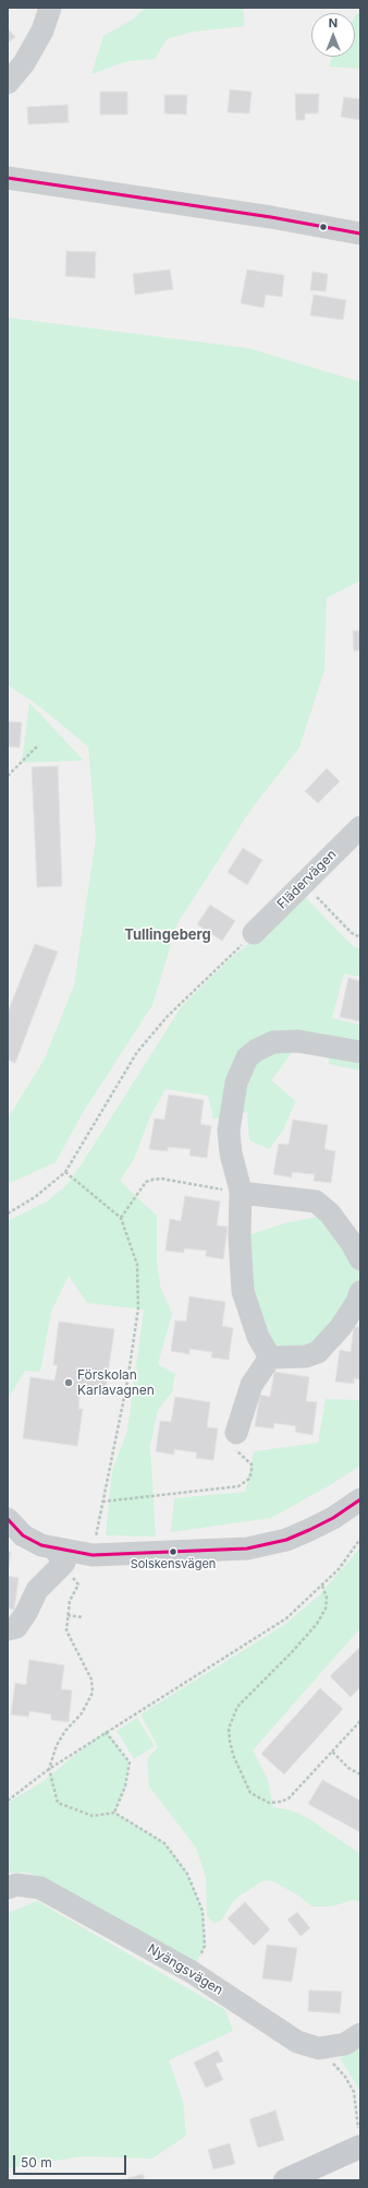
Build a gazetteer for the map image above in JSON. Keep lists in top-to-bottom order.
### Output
{
  "streets": {
    "street": ["Flädervägen", "Nyängsvägen"]
  },
  "districts": ["Tullingeberg"],
  "places": ["Förskolan Karlavagnen", "Solskensvägen"],
  "scale_bar": "50 m",
  "north": "top"
}
